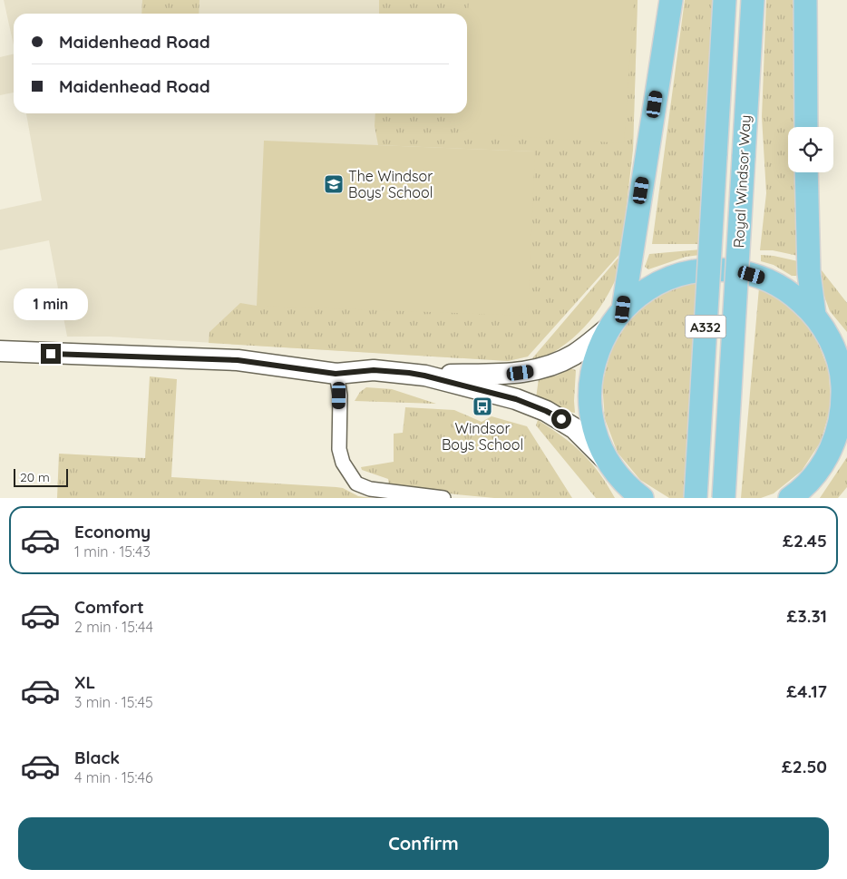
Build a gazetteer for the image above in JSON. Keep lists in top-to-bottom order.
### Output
{
  "streets": {
    "main road": ["Royal Windsor Way", "A332"]
  },
  "places": {
    "school or university": ["The Windsor Boys' School"],
    "bus stop": ["Windsor Boys School"]
  },
  "scale_bar": "20 m",
  "page": {
    "banner": ["Maidenhead Road", "Maidenhead Road"],
    "bubble": "1 min",
    "scale": "20 m",
    "list": [
      {
        "name": "Economy",
        "note": "1 min · 15:43",
        "value": "£2.45"
      },
      {
        "name": "Comfort",
        "note": "2 min · 15:44",
        "value": "£3.31"
      },
      {
        "name": "XL",
        "note": "3 min · 15:45",
        "value": "£4.17"
      },
      {
        "name": "Black",
        "note": "4 min · 15:46",
        "value": "£2.50"
      }
    ],
    "buttons": "Confirm"
  }
}
